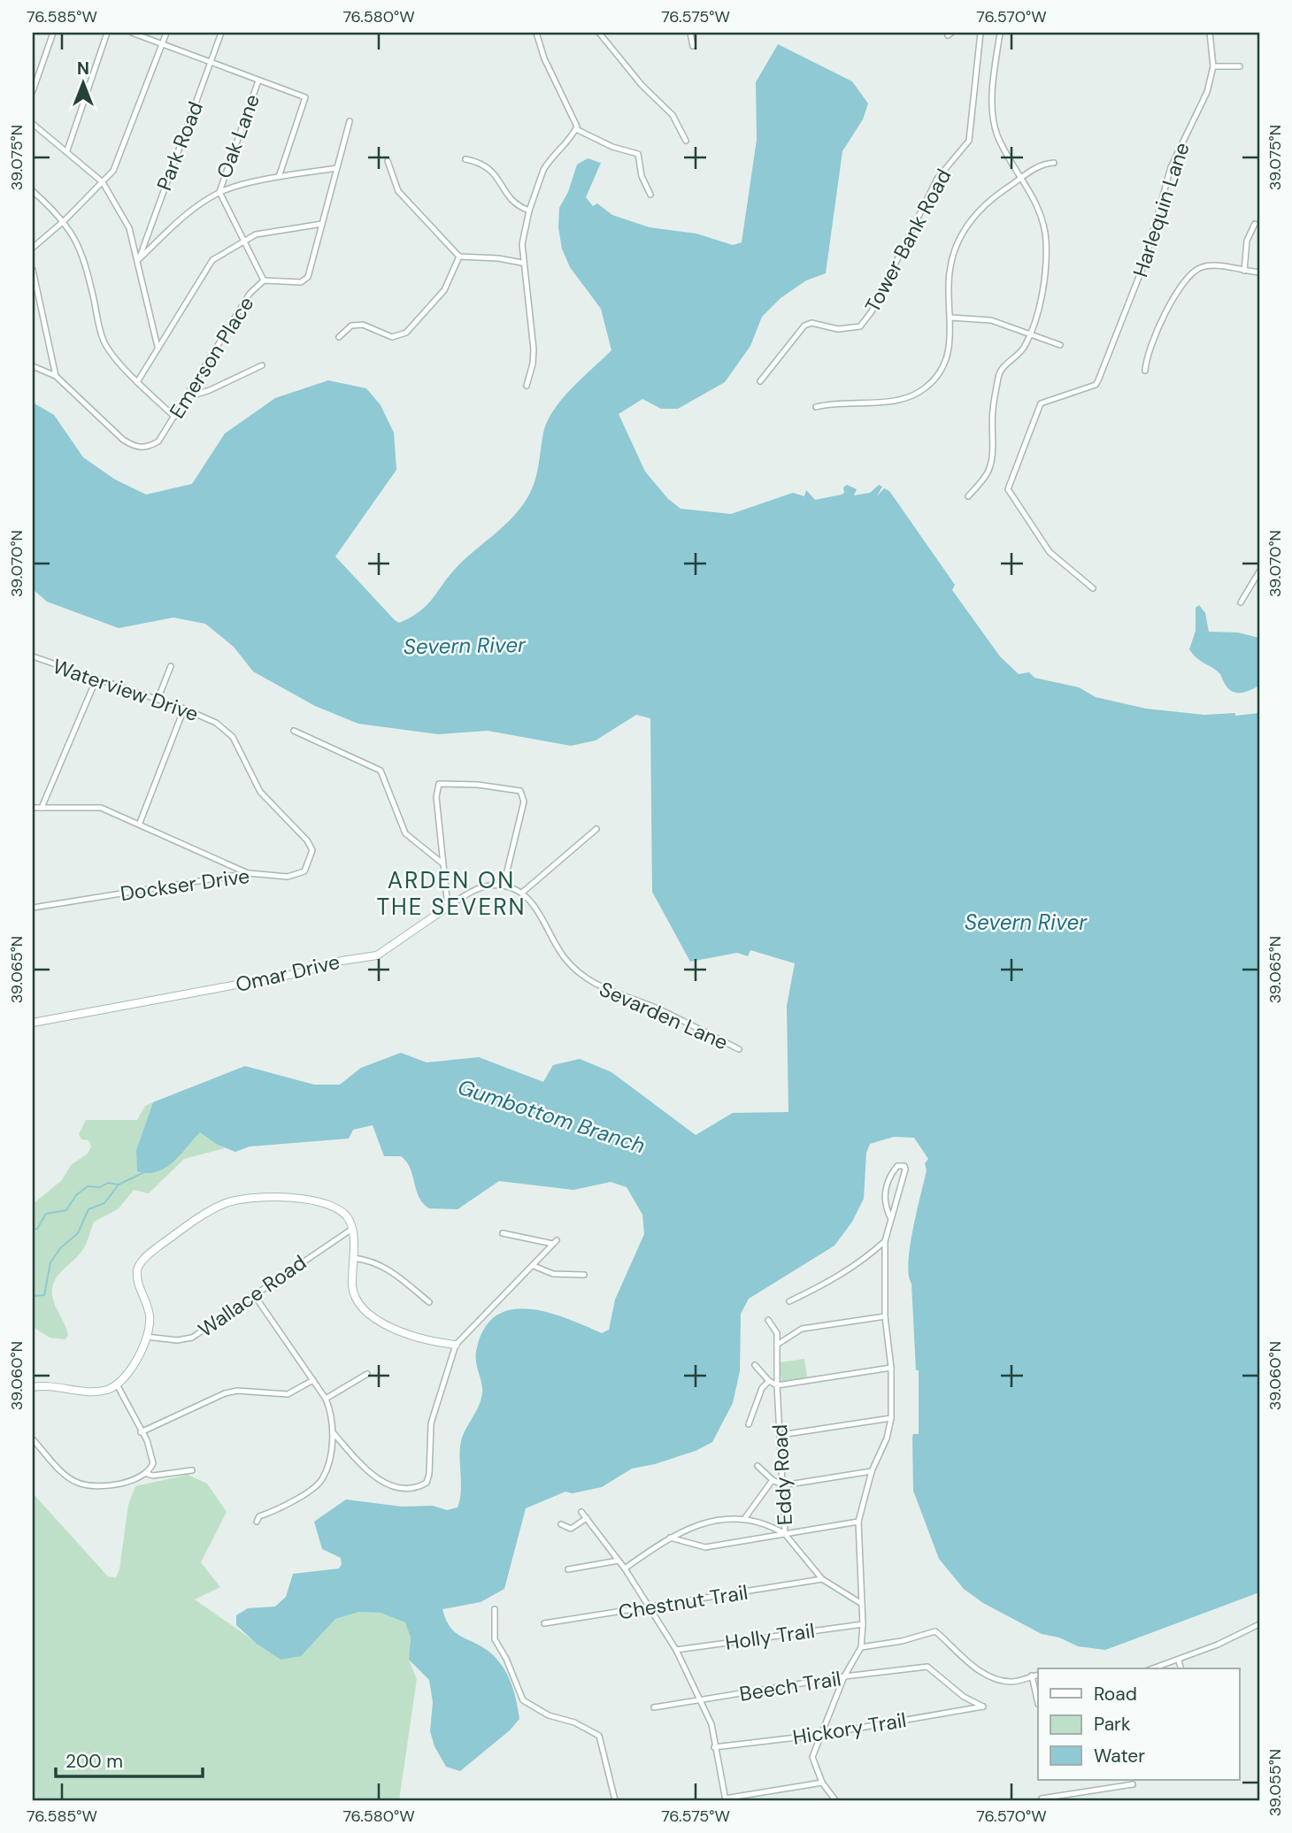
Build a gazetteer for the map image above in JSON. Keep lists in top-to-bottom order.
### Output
{
  "streets": {
    "street": [
      "Oak Lane",
      "Park Road",
      "Harlequin Lane",
      "Tower Bank Road",
      "Emerson Place",
      "Waterview Drive",
      "Dockser Drive",
      "Omar Drive",
      "Sevarden Lane",
      "Wallace Road",
      "Eddy Road",
      "Chestnut Trail",
      "Holly Trail",
      "Beech Trail",
      "Hickory Trail"
    ]
  },
  "crossings": [
    ["Waterview Drive", "Dockser Drive"],
    ["Omar Drive", "Sevarden Lane"],
    ["Eddy Road", "Chestnut Trail"],
    ["Beech Trail", "Hickory Trail"]
  ],
  "districts": ["ARDEN ON THE SEVERN"],
  "water": ["Severn River", "Gumbottom Branch"],
  "legend": ["Road", "Park", "Water"],
  "scale_bar": "200 m",
  "north": "top",
  "coordinates": [
    "76.585°W",
    "76.580°W",
    "76.575°W",
    "76.570°W",
    "39.075°N",
    "39.070°N",
    "39.065°N",
    "39.060°N",
    "39.055°N"
  ]
}
